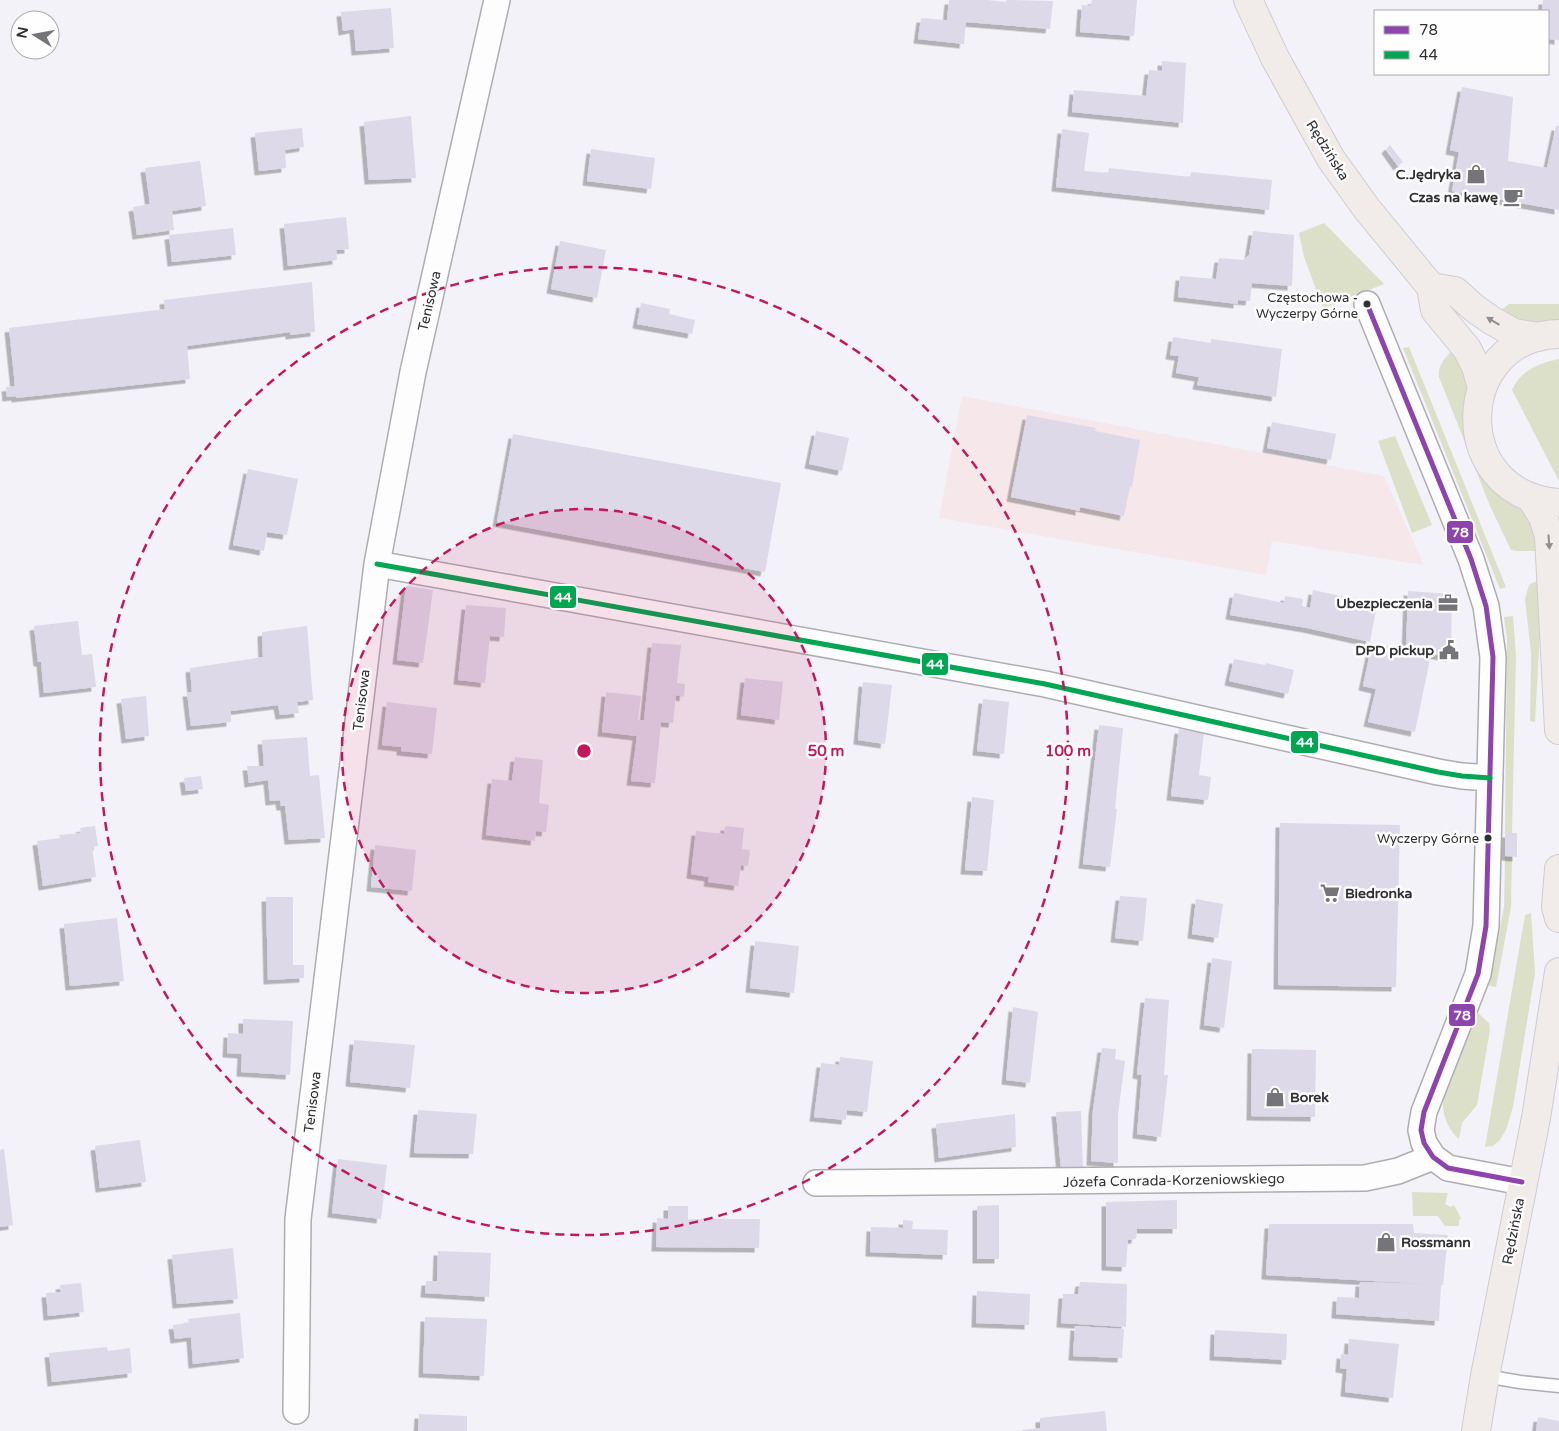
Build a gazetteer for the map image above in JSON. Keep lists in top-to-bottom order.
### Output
{
  "streets": {
    "main road": ["Rędzińska"],
    "street": ["Tenisowa", "Józefa Conrada-Korzeniowskiego"]
  },
  "places": {
    "shop": ["C.Jędryka", "Borek", "Rossmann"],
    "cafe": ["Czas na kawę"],
    "other": ["Częstochowa - Wyczerpy Górne", "Wyczerpy Górne"],
    "office": ["Ubezpieczenia"],
    "public building": ["DPD pickup"],
    "supermarket": ["Biedronka"]
  },
  "lines": ["transit line 78", "transit line 44"],
  "legend": ["78", "44"],
  "north": "left",
  "rings": ["50 m", "100 m"]
}
